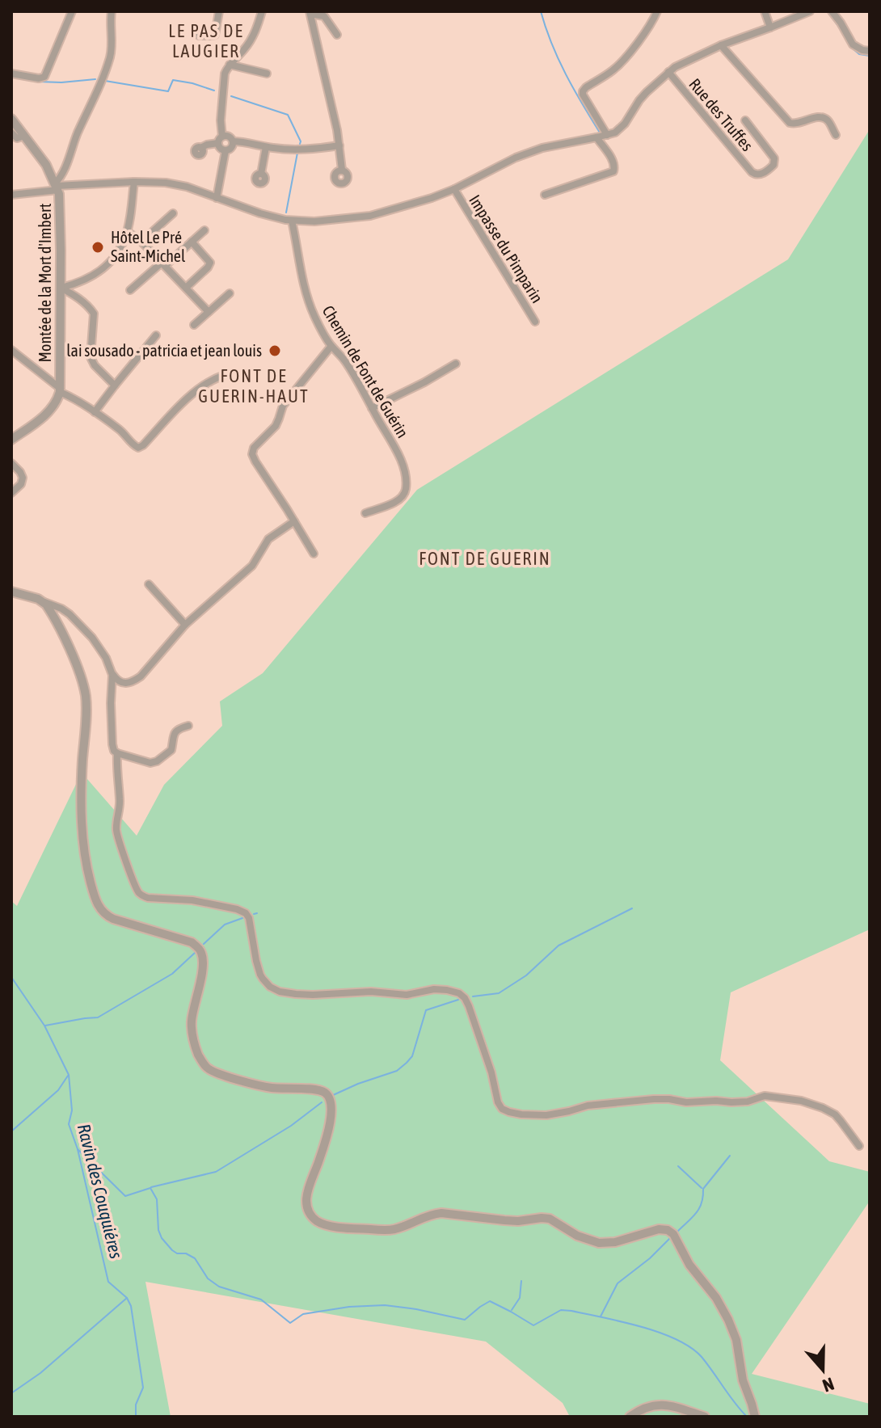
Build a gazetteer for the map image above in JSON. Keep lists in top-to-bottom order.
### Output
{
  "streets": {
    "street": [
      "Rue des Truffes",
      "Impasse du Pimparin",
      "Montée de la Mort d'Imbert",
      "Chemin de Font de Guérin"
    ]
  },
  "districts": ["LE PAS DE LAUGIER", "FONT DE GUERIN-HAUT", "FONT DE GUERIN"],
  "water": ["Ravin des Couquiéres"],
  "places": ["Hôtel Le Pré Saint-Michel", "lai sousado - patricia et jean louis"],
  "north": "bottom"
}
